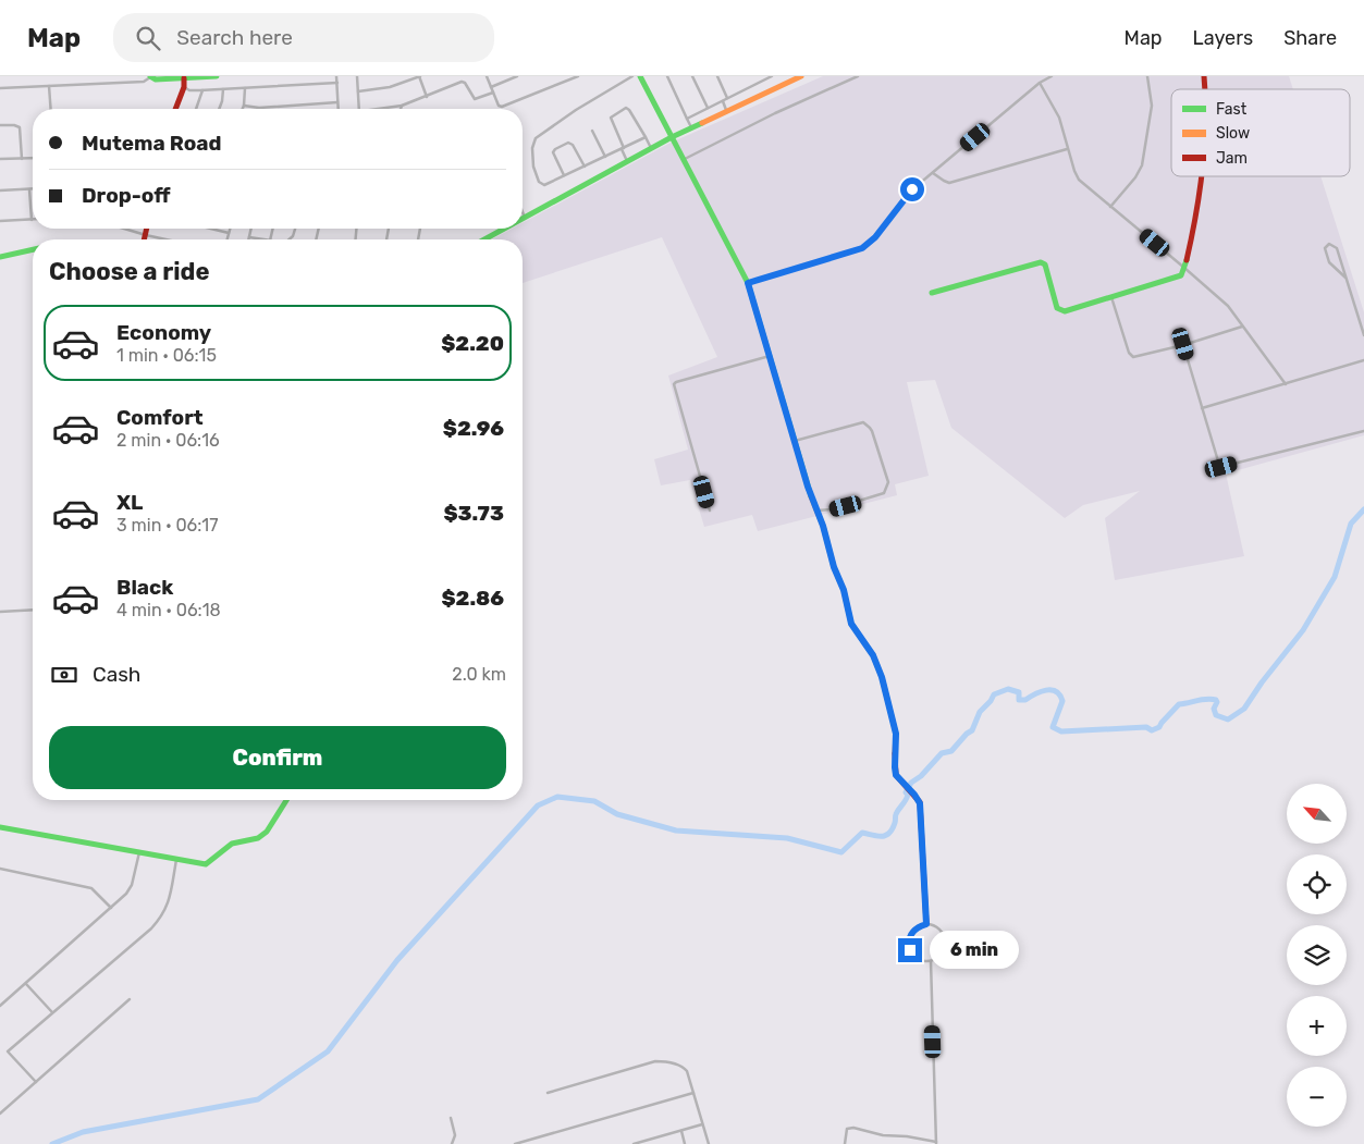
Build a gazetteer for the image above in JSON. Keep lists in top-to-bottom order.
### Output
{
  "legend": ["Fast", "Slow", "Jam"],
  "north": "top left",
  "page": {
    "header": "Map",
    "search": "Search here",
    "nav": ["Map", "Layers", "Share"],
    "banner": ["Mutema Road", "Drop-off"],
    "heading": "Choose a ride",
    "list": [
      {
        "name": "Economy",
        "note": "1 min · 06:15",
        "value": "$2.20"
      },
      {
        "name": "Comfort",
        "note": "2 min · 06:16",
        "value": "$2.96"
      },
      {
        "name": "XL",
        "note": "3 min · 06:17",
        "value": "$3.73"
      },
      {
        "name": "Black",
        "note": "4 min · 06:18",
        "value": "$2.86"
      }
    ],
    "pay": ["Cash", "2.0 km"],
    "buttons": "Confirm",
    "map_buttons": ["+", "−"],
    "bubble": "6 min"
  }
}
